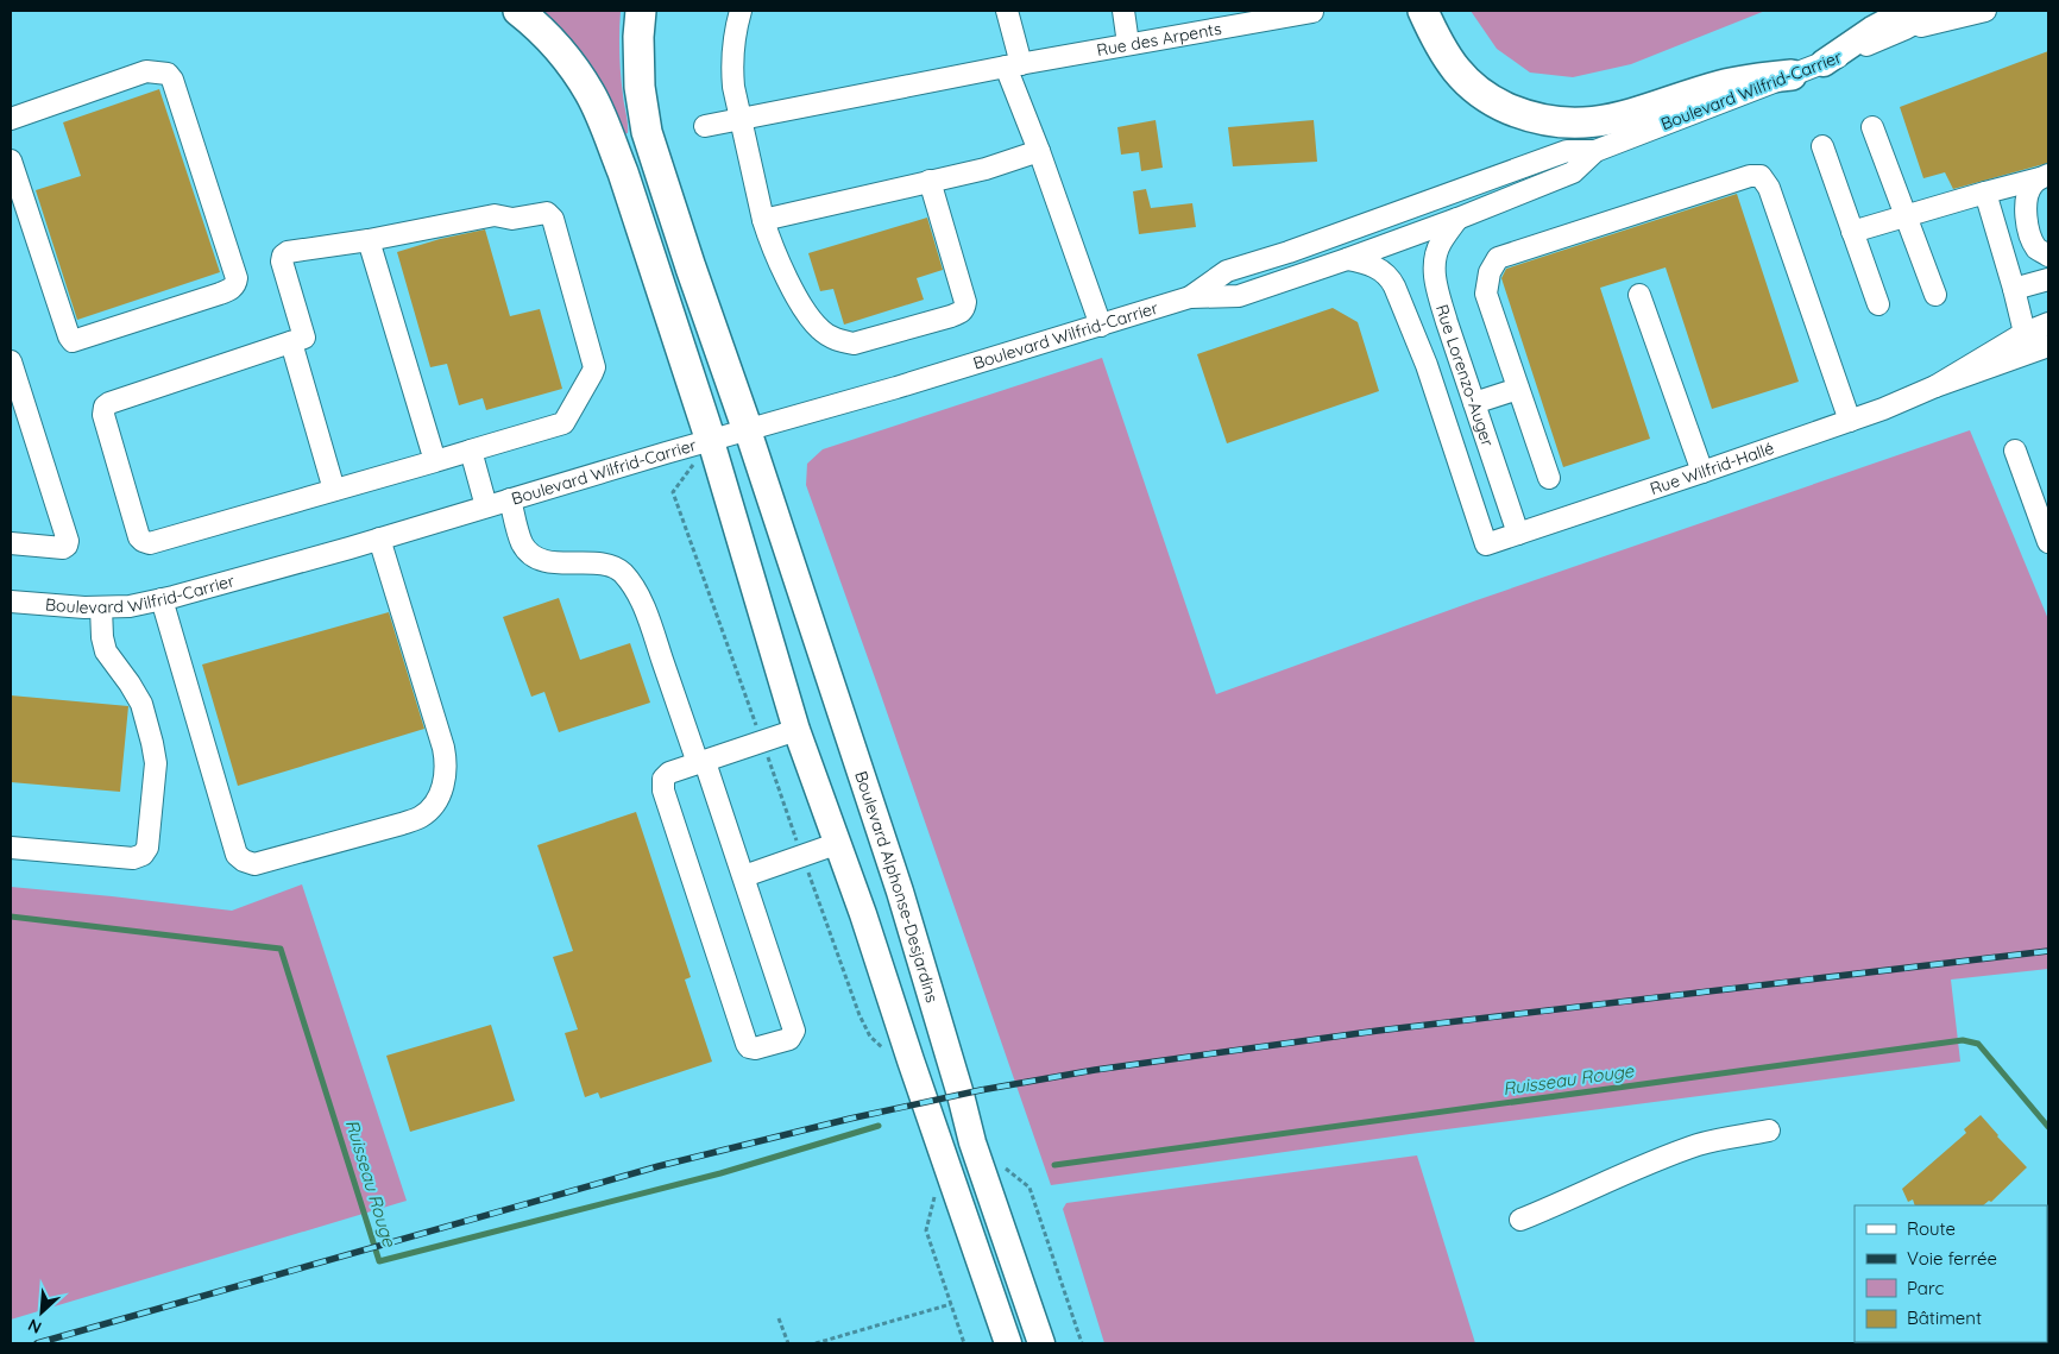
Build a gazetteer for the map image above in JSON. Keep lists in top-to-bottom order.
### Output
{
  "streets": {
    "main road": ["Boulevard Alphonse-Desjardins"],
    "street": [
      "Rue des Arpents",
      "Boulevard Wilfrid-Carrier",
      "Rue Lorenzo-Auger",
      "Rue Wilfrid-Hallé"
    ]
  },
  "crossings": [
    ["Boulevard Wilfrid-Carrier", "Rue Lorenzo-Auger"],
    ["Boulevard Wilfrid-Carrier", "Boulevard Alphonse-Desjardins"],
    ["Rue Lorenzo-Auger", "Rue Wilfrid-Hallé"]
  ],
  "water": ["Ruisseau Rouge"],
  "legend": [
    "Route",
    "Voie ferrée",
    "Parc",
    "Bâtiment"
  ],
  "north": "bottom left"
}
